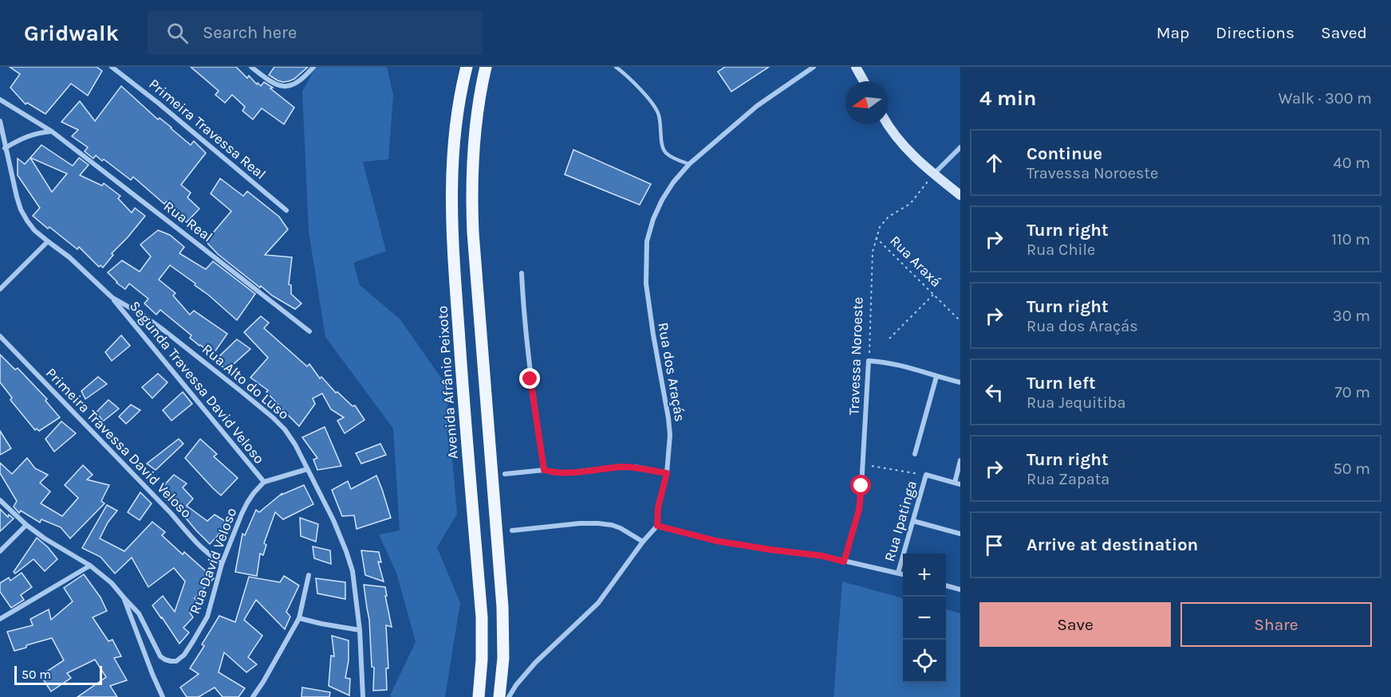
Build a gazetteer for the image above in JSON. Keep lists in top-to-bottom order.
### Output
{
  "streets": {
    "main road": ["Avenida Afrânio Peixoto"],
    "street": [
      "Primeira Travessa Real",
      "Rua Real",
      "Travessa Noroeste",
      "Rua dos Araçás",
      "Rua Alto do Luso",
      "Segunda Travessa David Veloso",
      "Primeira Travessa David Veloso",
      "Rua Ipatinga",
      "Rua David Veloso"
    ],
    "path": ["Rua Araxá"]
  },
  "crossings": [
    ["Rua Araxá", "Travessa Noroeste"],
    ["Rua Alto do Luso", "Segunda Travessa David Veloso"],
    ["Segunda Travessa David Veloso", "Rua David Veloso"],
    ["Primeira Travessa David Veloso", "Rua David Veloso"]
  ],
  "scale_bar": "50 m",
  "north": "left",
  "page": {
    "header": "Gridwalk",
    "search": "Search here",
    "nav": ["Map", "Directions", "Saved"],
    "heading": ["4 min", "Walk · 300 m"],
    "list": [
      ["Continue", "Travessa Noroeste", "40 m"],
      ["Turn right", "Rua Chile", "110 m"],
      ["Turn right", "Rua dos Araçás", "30 m"],
      ["Turn left", "Rua Jequitiba", "70 m"],
      ["Turn right", "Rua Zapata", "50 m"],
      "Arrive at destination"
    ],
    "map_buttons": ["+", "−"],
    "buttons": ["Save", "Share"],
    "scale": "50 m"
  }
}
